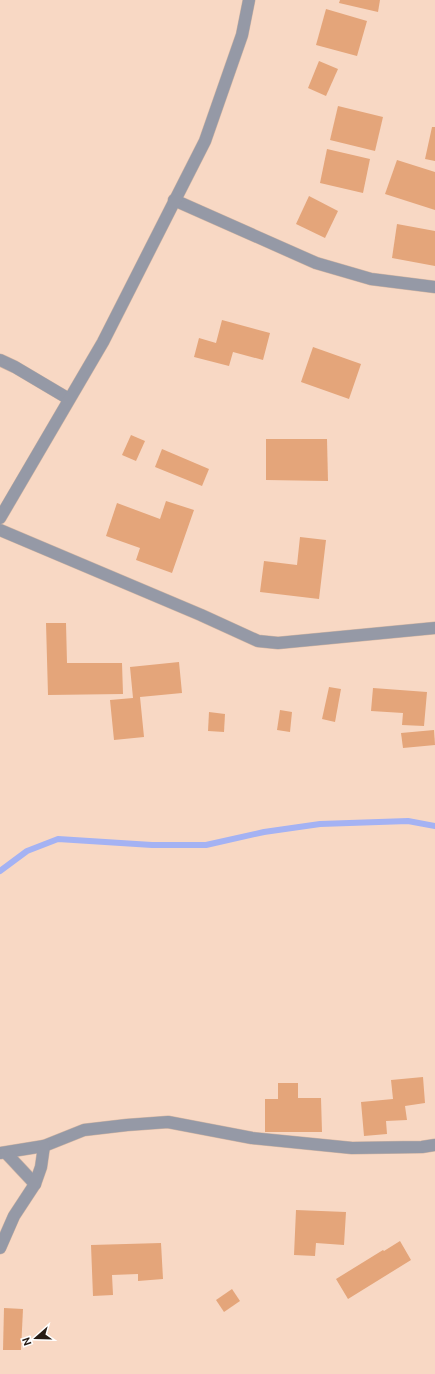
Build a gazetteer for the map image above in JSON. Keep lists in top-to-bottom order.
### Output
{
  "north": "left"
}
